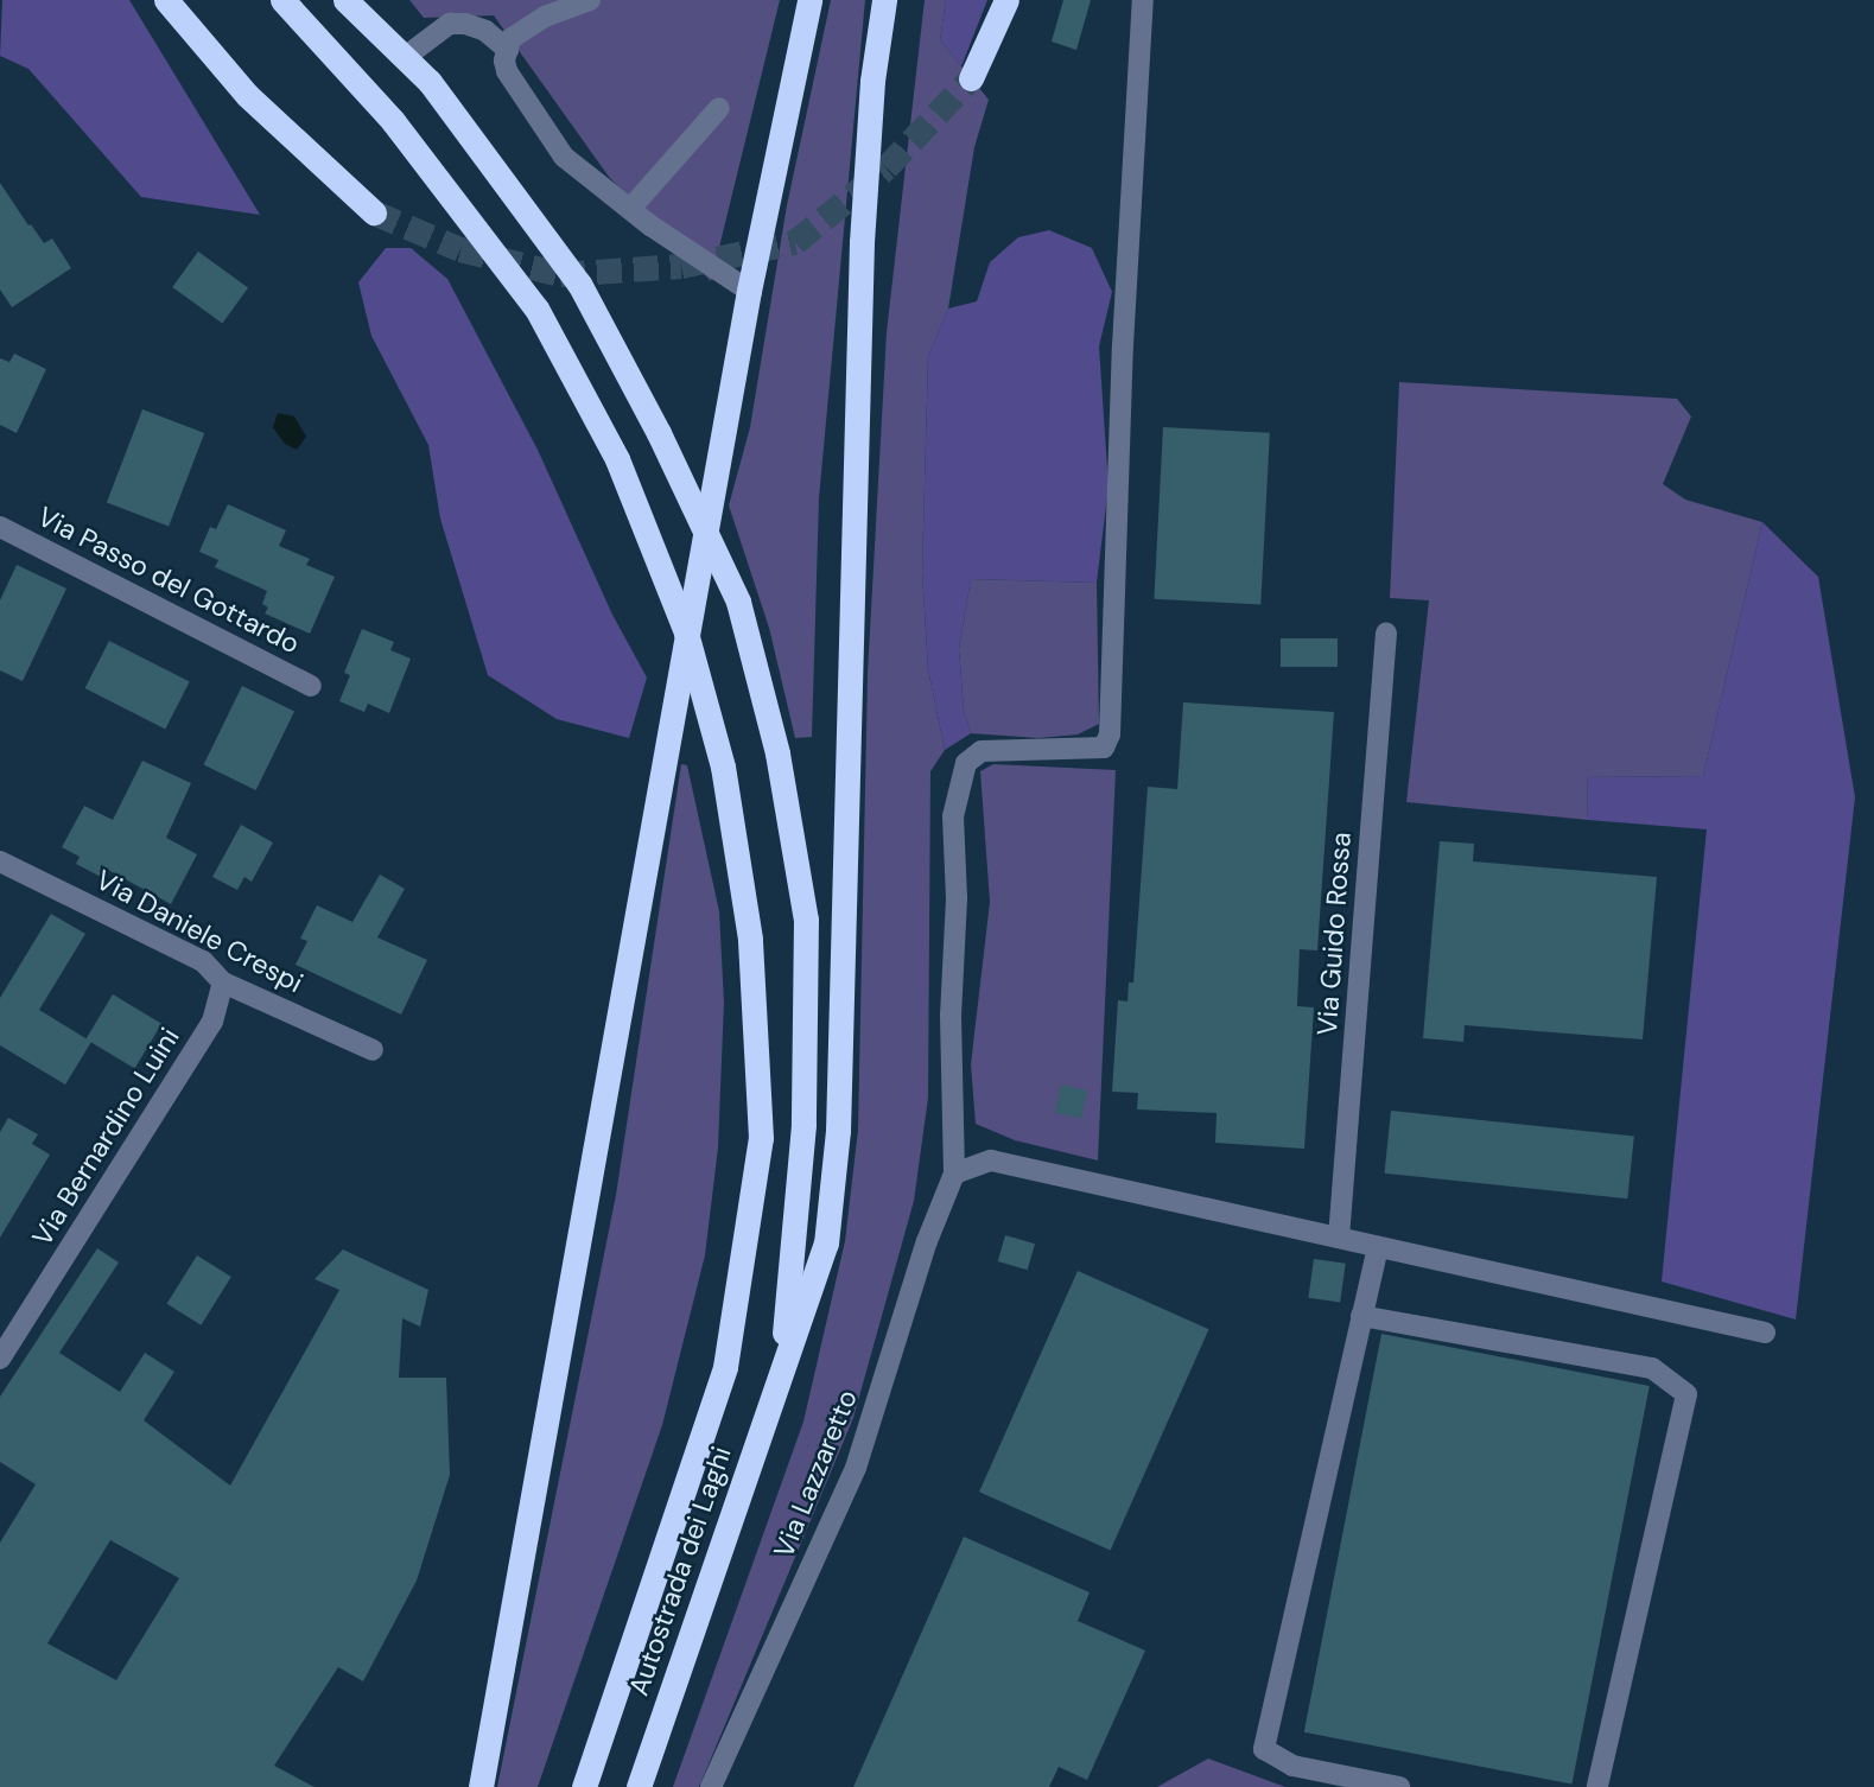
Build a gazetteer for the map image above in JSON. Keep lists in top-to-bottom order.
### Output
{
  "streets": {
    "highway": ["Autostrada dei Laghi"],
    "street": [
      "Via Passo del Gottardo",
      "Via Daniele Crespi",
      "Via Guido Rossa",
      "Via Bernardino Luini",
      "Via Lazzaretto"
    ]
  },
  "crossings": [
    ["Via Daniele Crespi", "Via Bernardino Luini"]
  ]
}
